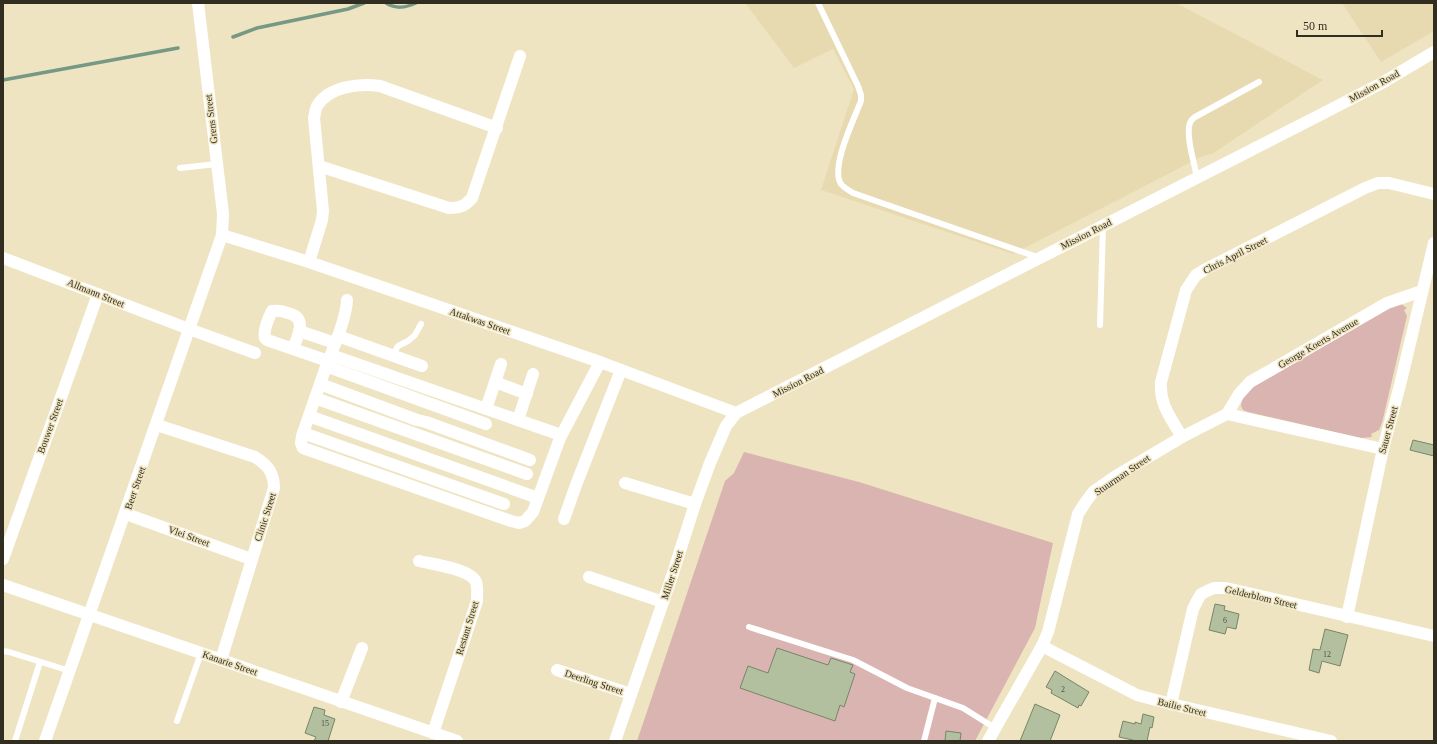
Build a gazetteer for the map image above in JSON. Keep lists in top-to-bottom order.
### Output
{
  "streets": {
    "street": [
      "Mission Road",
      "Grens Street",
      "Chris April Street",
      "Allmann Street",
      "Attakwas Street",
      "George Koerts Avenue",
      "Bouwer Street",
      "Sauer Street",
      "Stuurman Street",
      "Beer Street",
      "Clinic Street",
      "Vlei Street",
      "Miller Street",
      "Gelderblom Street",
      "Restant Street",
      "Kanarie Street",
      "Deerling Street",
      "Bailie Street"
    ]
  },
  "crossings": [
    ["Mission Road", "Attakwas Street"],
    ["Mission Road", "Miller Street"],
    ["Grens Street", "Attakwas Street"],
    ["Grens Street", "Beer Street"],
    ["Chris April Street", "Stuurman Street"],
    ["Allmann Street", "Bouwer Street"],
    ["Allmann Street", "Beer Street"],
    ["Attakwas Street", "Beer Street"],
    ["Attakwas Street", "Miller Street"],
    ["George Koerts Avenue", "Sauer Street"],
    ["George Koerts Avenue", "Stuurman Street"],
    ["Sauer Street", "Gelderblom Street"],
    ["Stuurman Street", "Bailie Street"],
    ["Beer Street", "Clinic Street"],
    ["Beer Street", "Vlei Street"],
    ["Beer Street", "Kanarie Street"],
    ["Clinic Street", "Vlei Street"],
    ["Clinic Street", "Kanarie Street"],
    ["Miller Street", "Deerling Street"],
    ["Gelderblom Street", "Bailie Street"],
    ["Restant Street", "Kanarie Street"]
  ],
  "house_numbers": [
    "6",
    "12",
    "2",
    "15"
  ],
  "scale_bar": "50 m"
}
